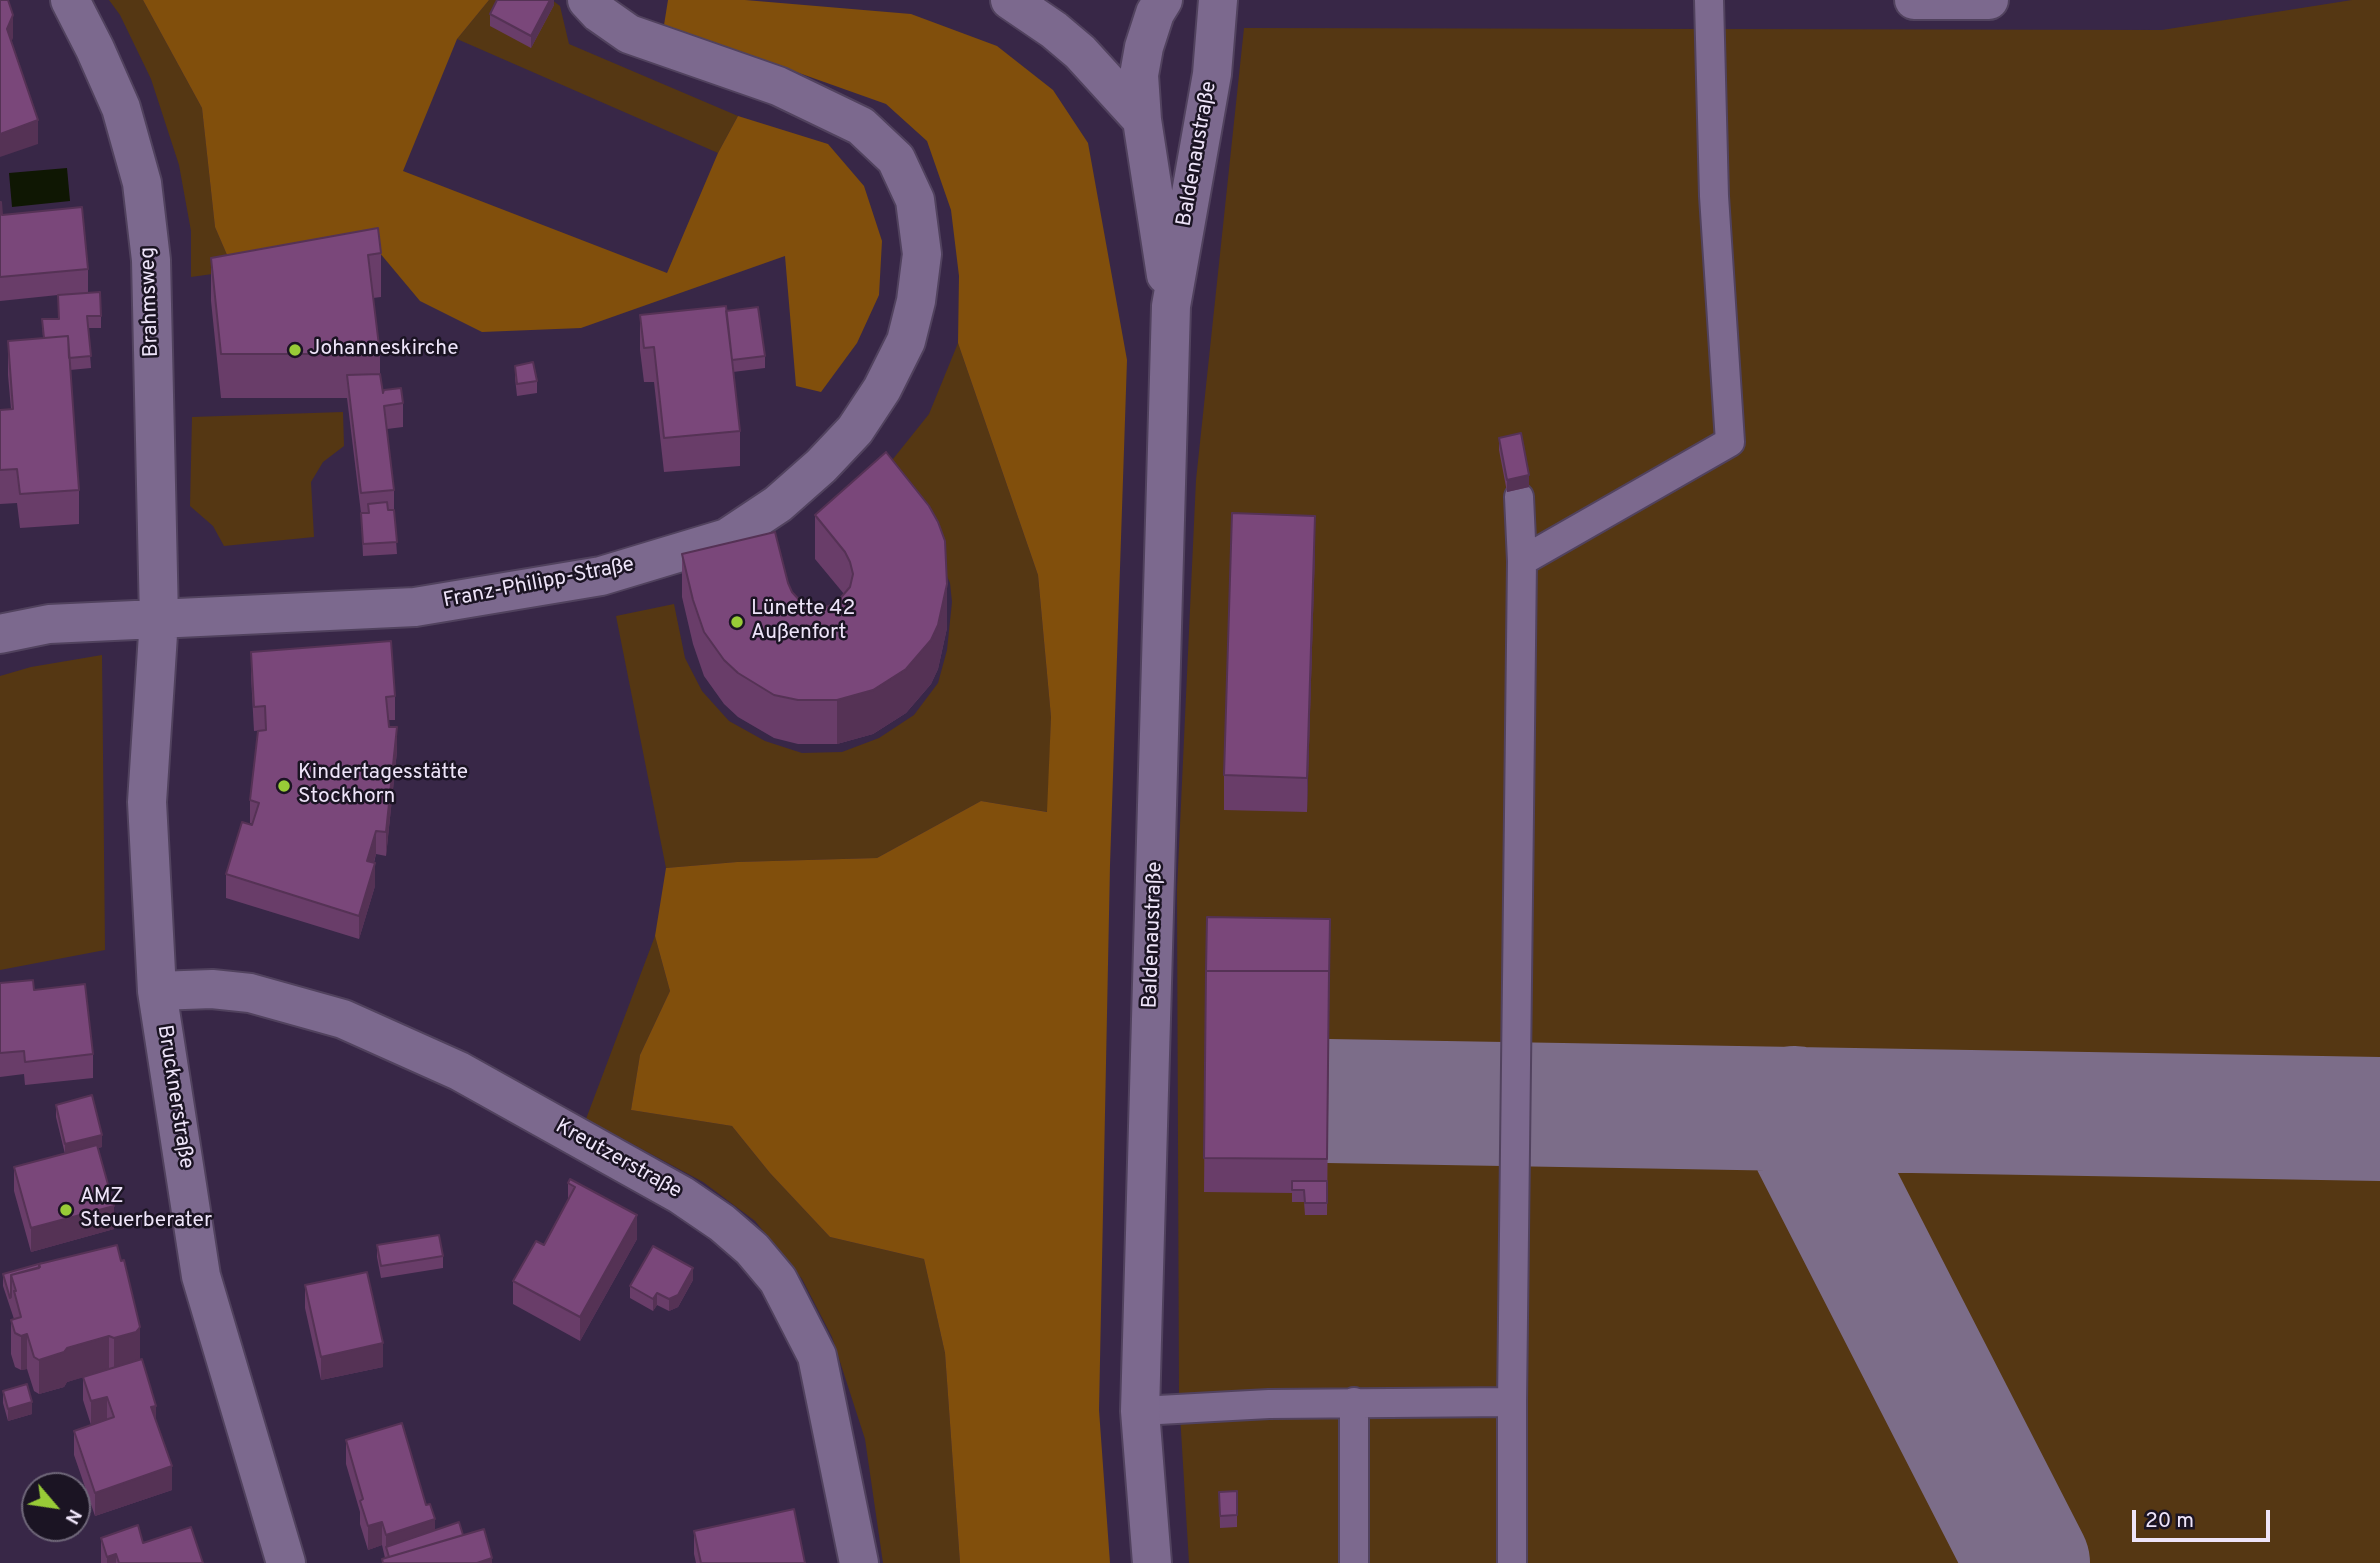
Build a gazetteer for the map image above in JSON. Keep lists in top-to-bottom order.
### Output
{
  "streets": {
    "street": [
      "Baldenaustraße",
      "Brahmsweg",
      "Franz-Philipp-Straße",
      "Brucknerstraße",
      "Kreutzerstraße"
    ]
  },
  "crossings": [
    ["Brahmsweg", "Franz-Philipp-Straße"],
    ["Brahmsweg", "Brucknerstraße"],
    ["Franz-Philipp-Straße", "Brucknerstraße"],
    ["Brucknerstraße", "Kreutzerstraße"]
  ],
  "places": [
    "Johanneskirche",
    "Lünette 42 Außenfort",
    "Kindertagesstätte Stockhorn",
    "AMZ Steuerberater"
  ],
  "scale_bar": "20 m",
  "north": "bottom right"
}
